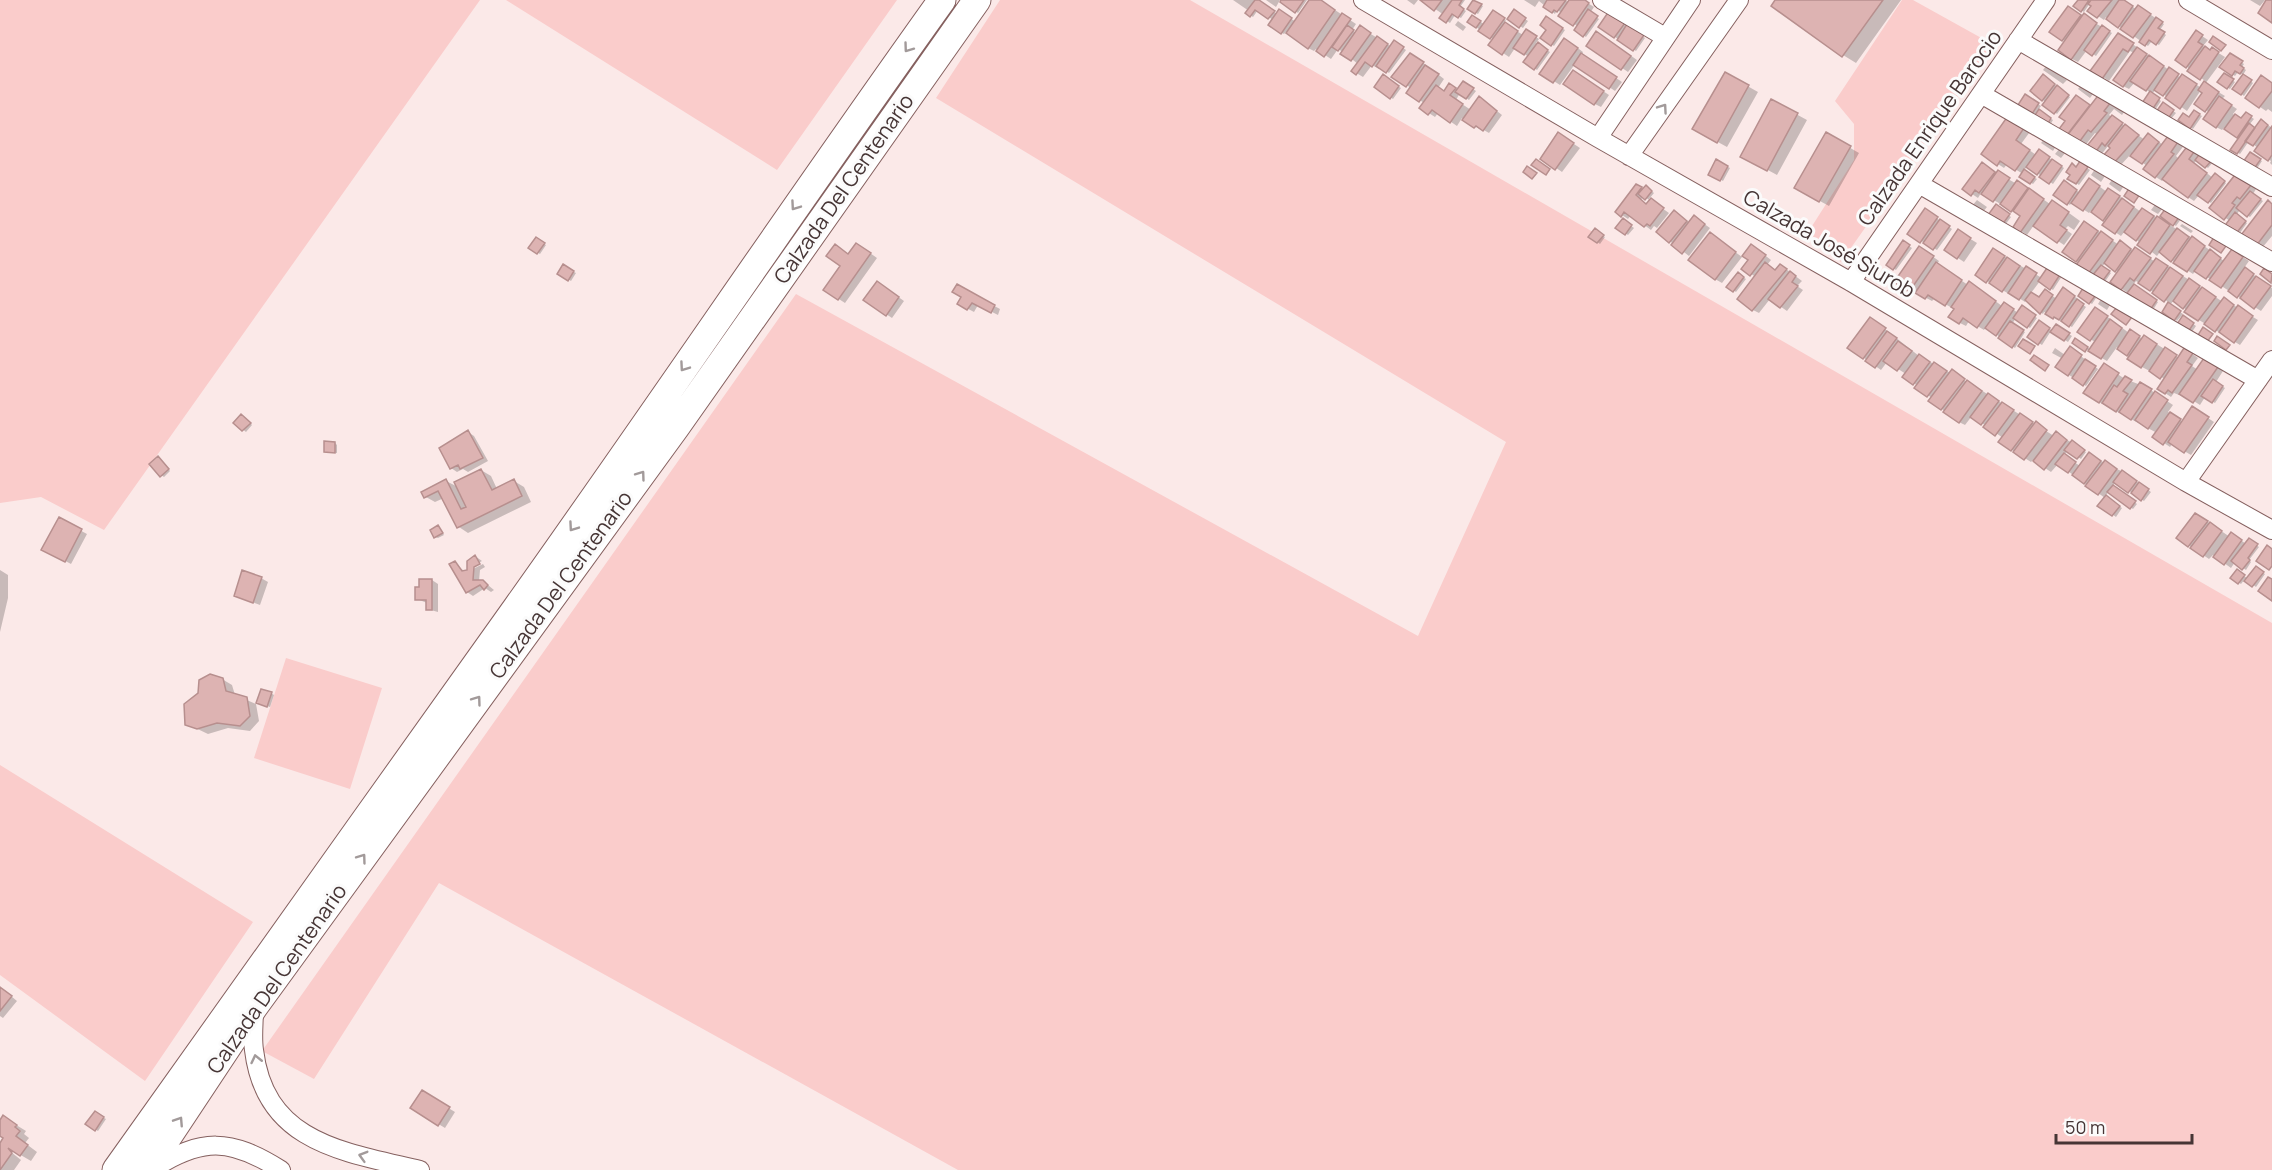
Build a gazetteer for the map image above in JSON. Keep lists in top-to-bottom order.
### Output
{
  "streets": {
    "main road": ["Calzada Del Centenario"],
    "street": ["Calzada Enrique Barocio", "Calzada José Siurob"]
  },
  "crossings": [
    ["Calzada Enrique Barocio", "Calzada José Siurob"]
  ],
  "scale_bar": "50 m"
}
